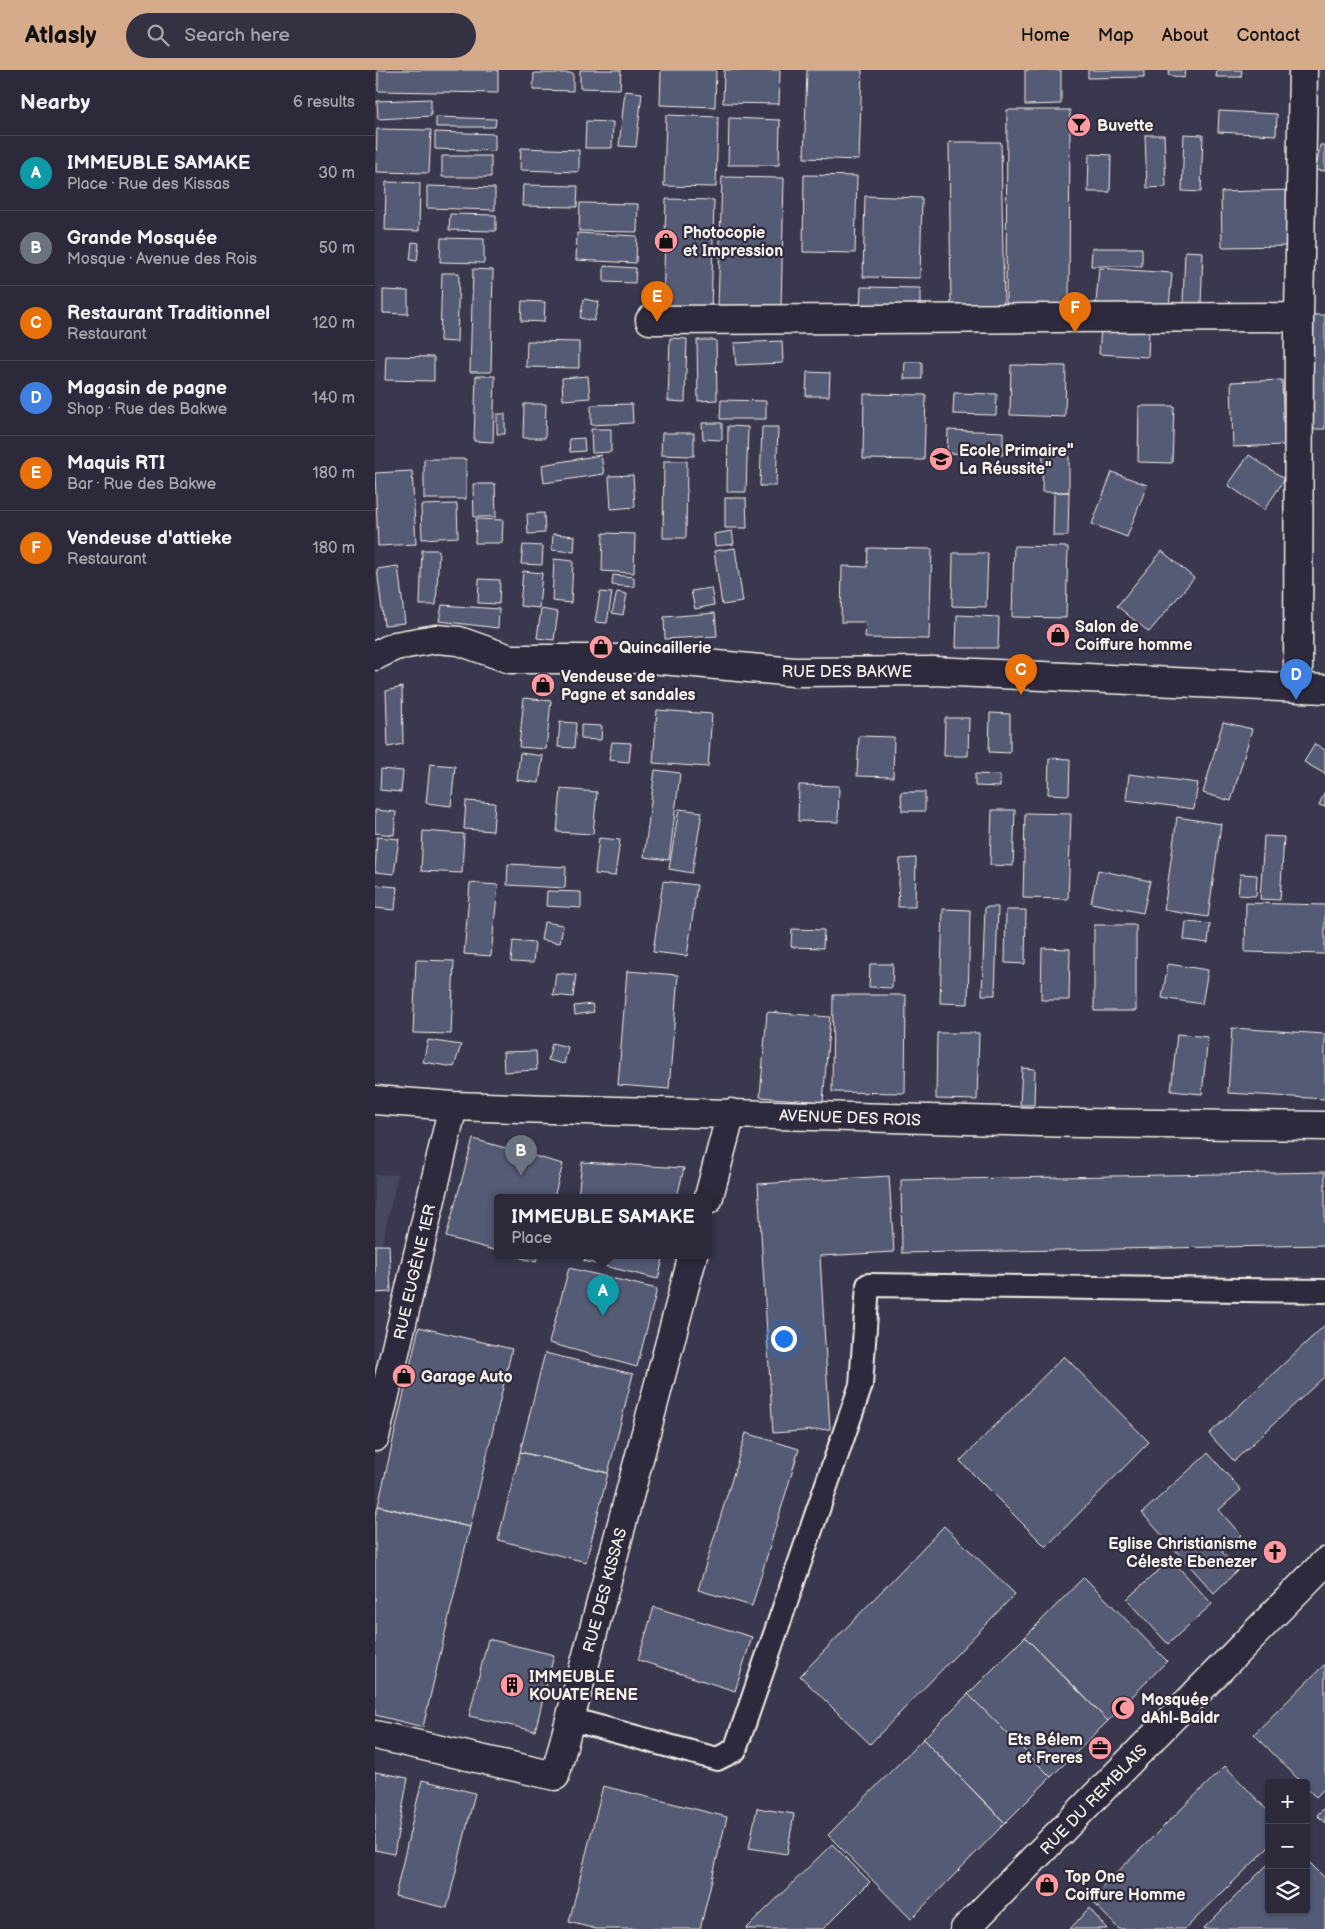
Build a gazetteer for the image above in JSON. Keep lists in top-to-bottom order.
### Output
{
  "streets": {
    "street": [
      "RUE DES BAKWE",
      "AVENUE DES ROIS",
      "RUE EUGÈNE 1ER",
      "RUE DES KISSAS",
      "RUE DU REMBLAIS"
    ]
  },
  "crossings": [
    ["AVENUE DES ROIS", "RUE EUGÈNE 1ER"]
  ],
  "places": {
    "bar": ["Buvette"],
    "shop": [
      "Photocopie et Impression",
      "Salon de Coiffure homme",
      "Quincaillerie",
      "Vendeuse de Pagne et sandales",
      "Garage Auto",
      "Top One Coiffure Homme"
    ],
    "school or university": ["Ecole Primaire\" La Réussite\""],
    "church": ["Eglise Christianisme Céleste Ebenezer"],
    "building": ["IMMEUBLE KOUATE RENE"],
    "mosque": ["Mosquée dAhl-Baldr"],
    "office": ["Ets Bélem et Freres"]
  },
  "page": {
    "header": "Atlasly",
    "search": "Search here",
    "nav": [
      "Home",
      "Map",
      "About",
      "Contact"
    ],
    "heading": ["Nearby", "6 results"],
    "list": [
      {
        "mark": "A",
        "name": "IMMEUBLE SAMAKE",
        "note": "Place · Rue des Kissas",
        "value": "30 m"
      },
      {
        "mark": "B",
        "name": "Grande Mosquée",
        "note": "Mosque · Avenue des Rois",
        "value": "50 m"
      },
      {
        "mark": "C",
        "name": "Restaurant Traditionnel",
        "note": "Restaurant",
        "value": "120 m"
      },
      {
        "mark": "D",
        "name": "Magasin de pagne",
        "note": "Shop · Rue des Bakwe",
        "value": "140 m"
      },
      {
        "mark": "E",
        "name": "Maquis RTI",
        "note": "Bar · Rue des Bakwe",
        "value": "180 m"
      },
      {
        "mark": "F",
        "name": "Vendeuse d'attieke",
        "note": "Restaurant",
        "value": "180 m"
      }
    ],
    "pins": [
      "E",
      "F",
      "C",
      "D",
      "B",
      "A"
    ],
    "popup": ["IMMEUBLE SAMAKE", "Place"],
    "map_buttons": ["+", "−"]
  }
}
